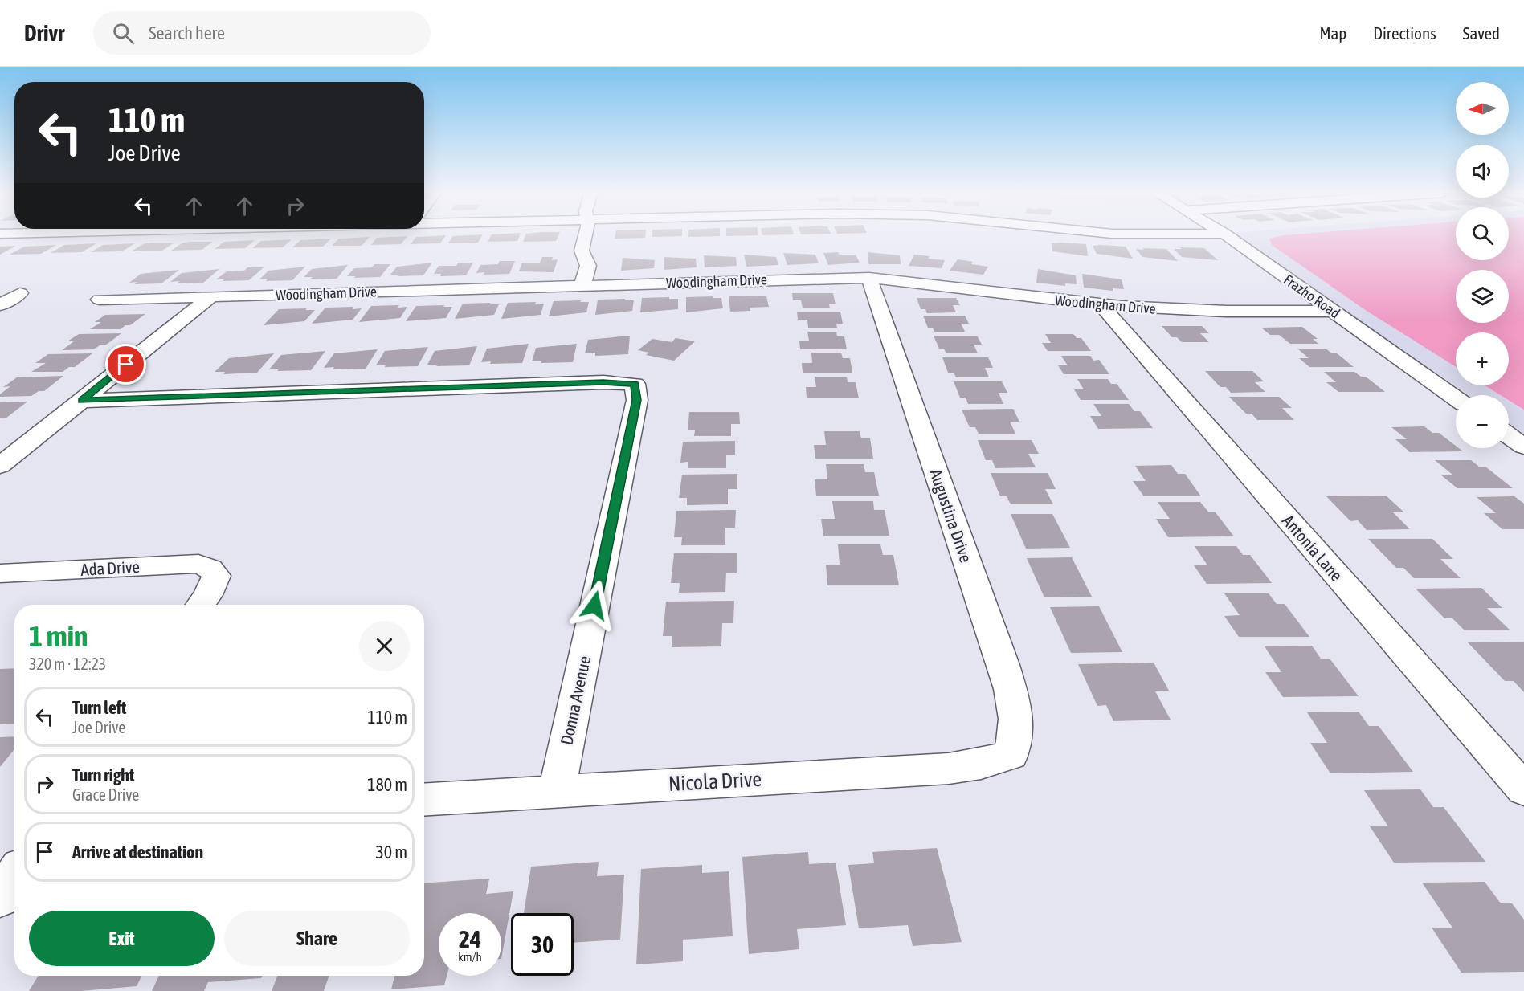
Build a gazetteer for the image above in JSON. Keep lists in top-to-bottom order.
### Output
{
  "streets": {
    "street": [
      "Woodingham Drive",
      "Frazho Road",
      "Augustina Drive",
      "Antonia Lane",
      "Ada Drive",
      "Donna Avenue",
      "Nicola Drive"
    ]
  },
  "crossings": [
    ["Woodingham Drive", "Frazho Road"],
    ["Woodingham Drive", "Augustina Drive"],
    ["Woodingham Drive", "Antonia Lane"],
    ["Augustina Drive", "Nicola Drive"],
    ["Donna Avenue", "Nicola Drive"]
  ],
  "north": "left",
  "page": {
    "header": "Drivr",
    "search": "Search here",
    "nav": ["Map", "Directions", "Saved"],
    "map_buttons": ["+", "−"],
    "turn": ["110 m", "Joe Drive"],
    "heading": ["1 min", "320 m · 12:23"],
    "list": [
      {
        "name": "Turn left",
        "note": "Joe Drive",
        "value": "110 m"
      },
      {
        "name": "Turn right",
        "note": "Grace Drive",
        "value": "180 m"
      },
      {
        "name": "Arrive at destination",
        "value": "30 m"
      }
    ],
    "buttons": ["Exit", "Share"],
    "speed": "24 km/h",
    "limit": "30"
  }
}
